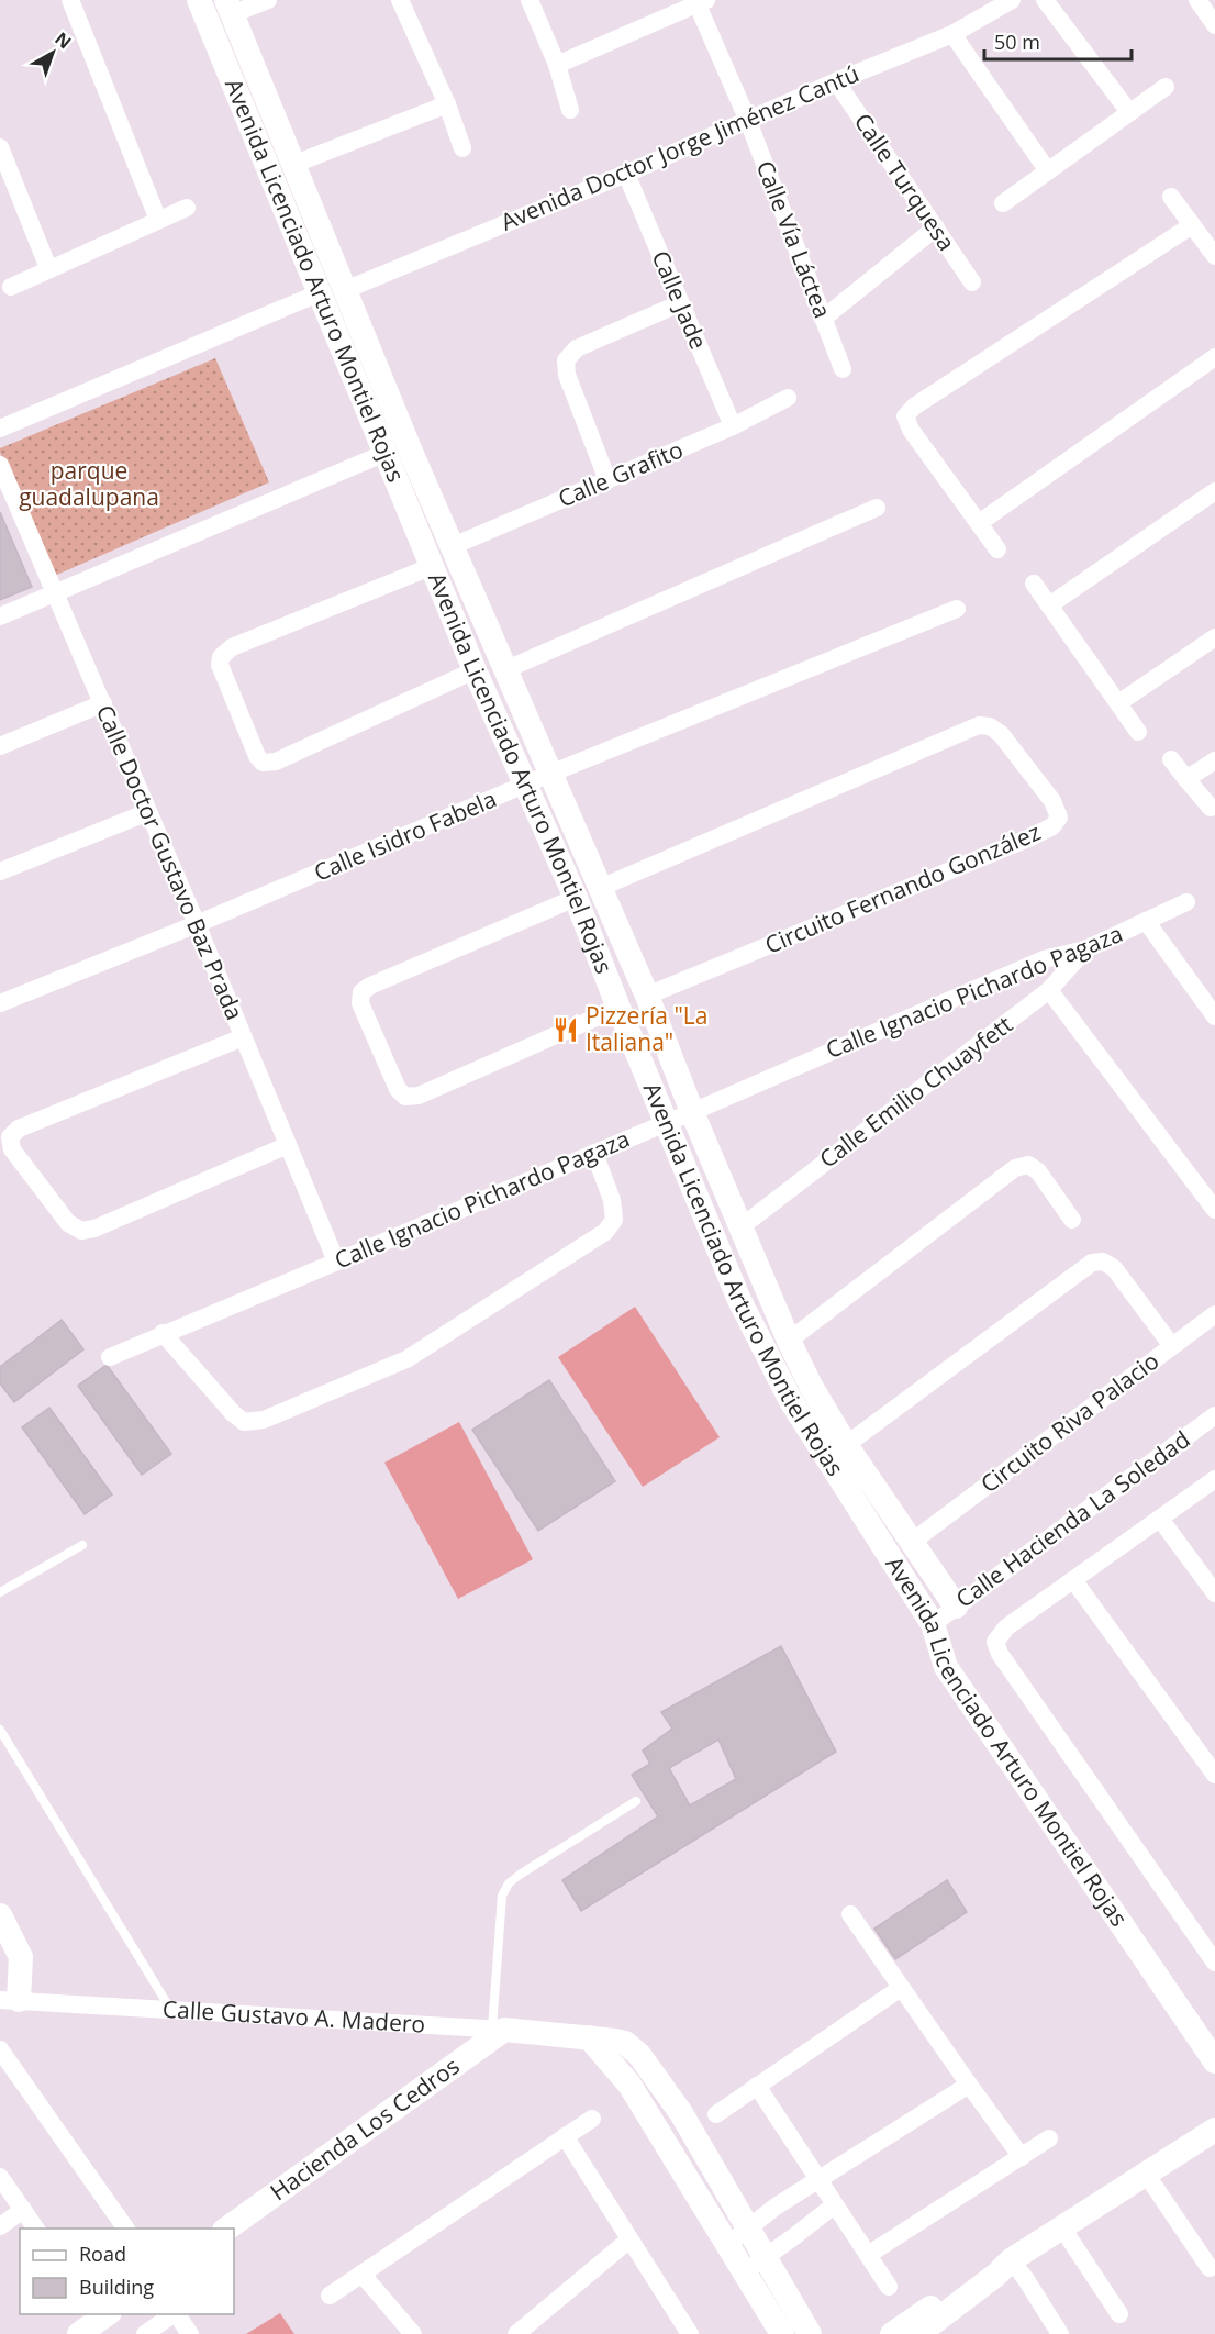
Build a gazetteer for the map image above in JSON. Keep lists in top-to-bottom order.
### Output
{
  "streets": {
    "main road": ["Avenida Licenciado Arturo Montiel Rojas", "Calle Gustavo A. Madero", "Hacienda Los Cedros"],
    "street": [
      "Avenida Doctor Jorge Jiménez Cantú",
      "Calle Turquesa",
      "Calle Vía Láctea",
      "Calle Jade",
      "Calle Grafito",
      "Calle Isidro Fabela",
      "Calle Doctor Gustavo Baz Prada",
      "Circuito Fernando González",
      "Calle Ignacio Pichardo Pagaza",
      "Calle Emilio Chuayfett",
      "Circuito Riva Palacio",
      "Calle Hacienda La Soledad"
    ]
  },
  "crossings": [
    ["Avenida Doctor Jorge Jiménez Cantú", "Calle Turquesa"],
    ["Avenida Doctor Jorge Jiménez Cantú", "Calle Vía Láctea"],
    ["Avenida Doctor Jorge Jiménez Cantú", "Avenida Licenciado Arturo Montiel Rojas"],
    ["Avenida Doctor Jorge Jiménez Cantú", "Calle Jade"],
    ["Avenida Licenciado Arturo Montiel Rojas", "Calle Grafito"],
    ["Avenida Licenciado Arturo Montiel Rojas", "Calle Isidro Fabela"],
    ["Avenida Licenciado Arturo Montiel Rojas", "Circuito Fernando González"],
    ["Avenida Licenciado Arturo Montiel Rojas", "Calle Ignacio Pichardo Pagaza"],
    ["Avenida Licenciado Arturo Montiel Rojas", "Calle Emilio Chuayfett"],
    ["Avenida Licenciado Arturo Montiel Rojas", "Circuito Riva Palacio"],
    ["Avenida Licenciado Arturo Montiel Rojas", "Calle Hacienda La Soledad"],
    ["Calle Jade", "Calle Grafito"],
    ["Calle Isidro Fabela", "Calle Doctor Gustavo Baz Prada"],
    ["Calle Doctor Gustavo Baz Prada", "Calle Ignacio Pichardo Pagaza"],
    ["Calle Ignacio Pichardo Pagaza", "Calle Emilio Chuayfett"],
    ["Calle Gustavo A. Madero", "Hacienda Los Cedros"]
  ],
  "parks": ["parque guadalupana"],
  "places": {
    "restaurant": ["Pizzería \"La Italiana\""]
  },
  "legend": ["Road", "Building"],
  "scale_bar": "50 m",
  "north": "top right"
}
